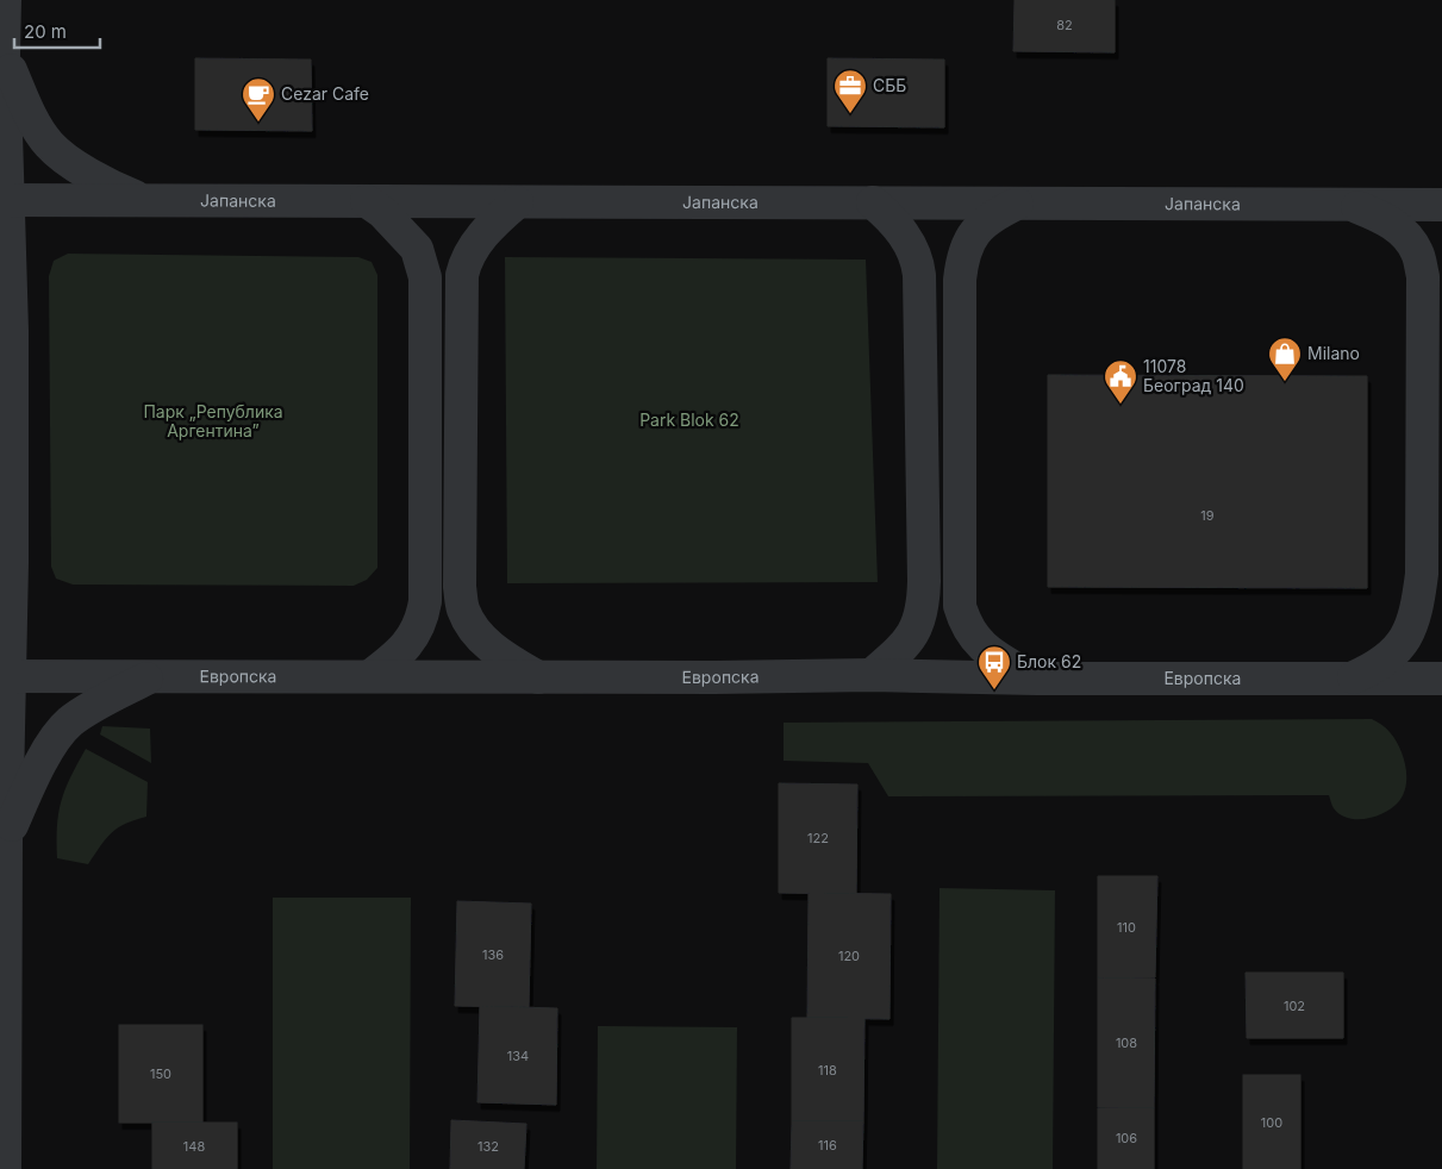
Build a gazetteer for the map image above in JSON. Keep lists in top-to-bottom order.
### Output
{
  "streets": {
    "street": ["Јапанска", "Европска"]
  },
  "parks": ["Парк „Република Аргентина”", "Park Blok 62"],
  "places": {
    "office": ["СББ"],
    "cafe": ["Cezar Cafe"],
    "shop": ["Milano"],
    "public building": ["11078 Београд 140"],
    "bus stop": ["Блок 62"]
  },
  "house_numbers": [
    "82",
    "19",
    "122",
    "110",
    "136",
    "120",
    "102",
    "108",
    "134",
    "118",
    "150",
    "100",
    "106",
    "116",
    "148",
    "132"
  ],
  "scale_bar": "20 m"
}
